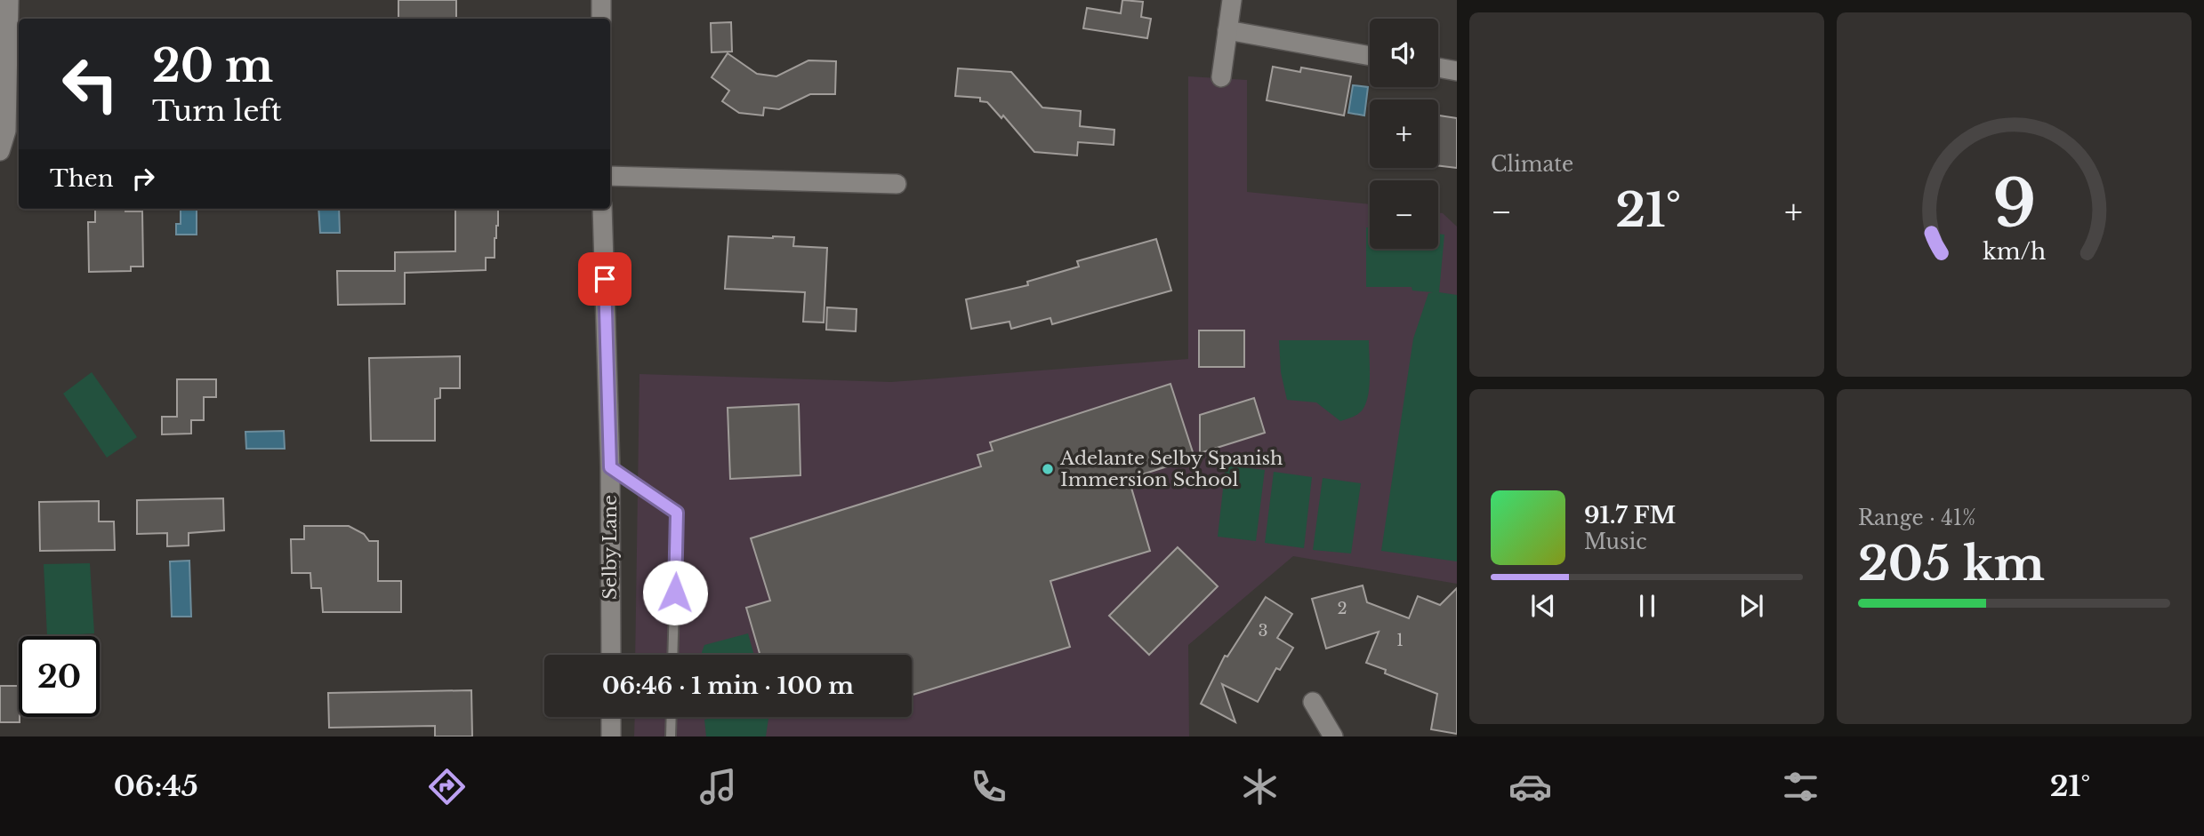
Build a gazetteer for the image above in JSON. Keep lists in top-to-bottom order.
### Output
{
  "streets": {
    "street": ["Selby Lane"]
  },
  "places": ["Adelante Selby Spanish Immersion School"],
  "house_numbers": ["2", "3", "1"],
  "page": {
    "tile": [
      "Climate",
      ["Range · 41%", "205 km"]
    ],
    "map_buttons": ["+", "−"],
    "turn": ["20 m", "Turn left"],
    "then": "Then",
    "heat": ["−", "21°", "+"],
    "song": ["91.7 FM", "Music"],
    "limit": "20",
    "trip": "06:46 · 1 min · 100 m",
    "tabs": ["06:45", "21°"],
    "gauge": ["9", "km/h"]
  }
}
